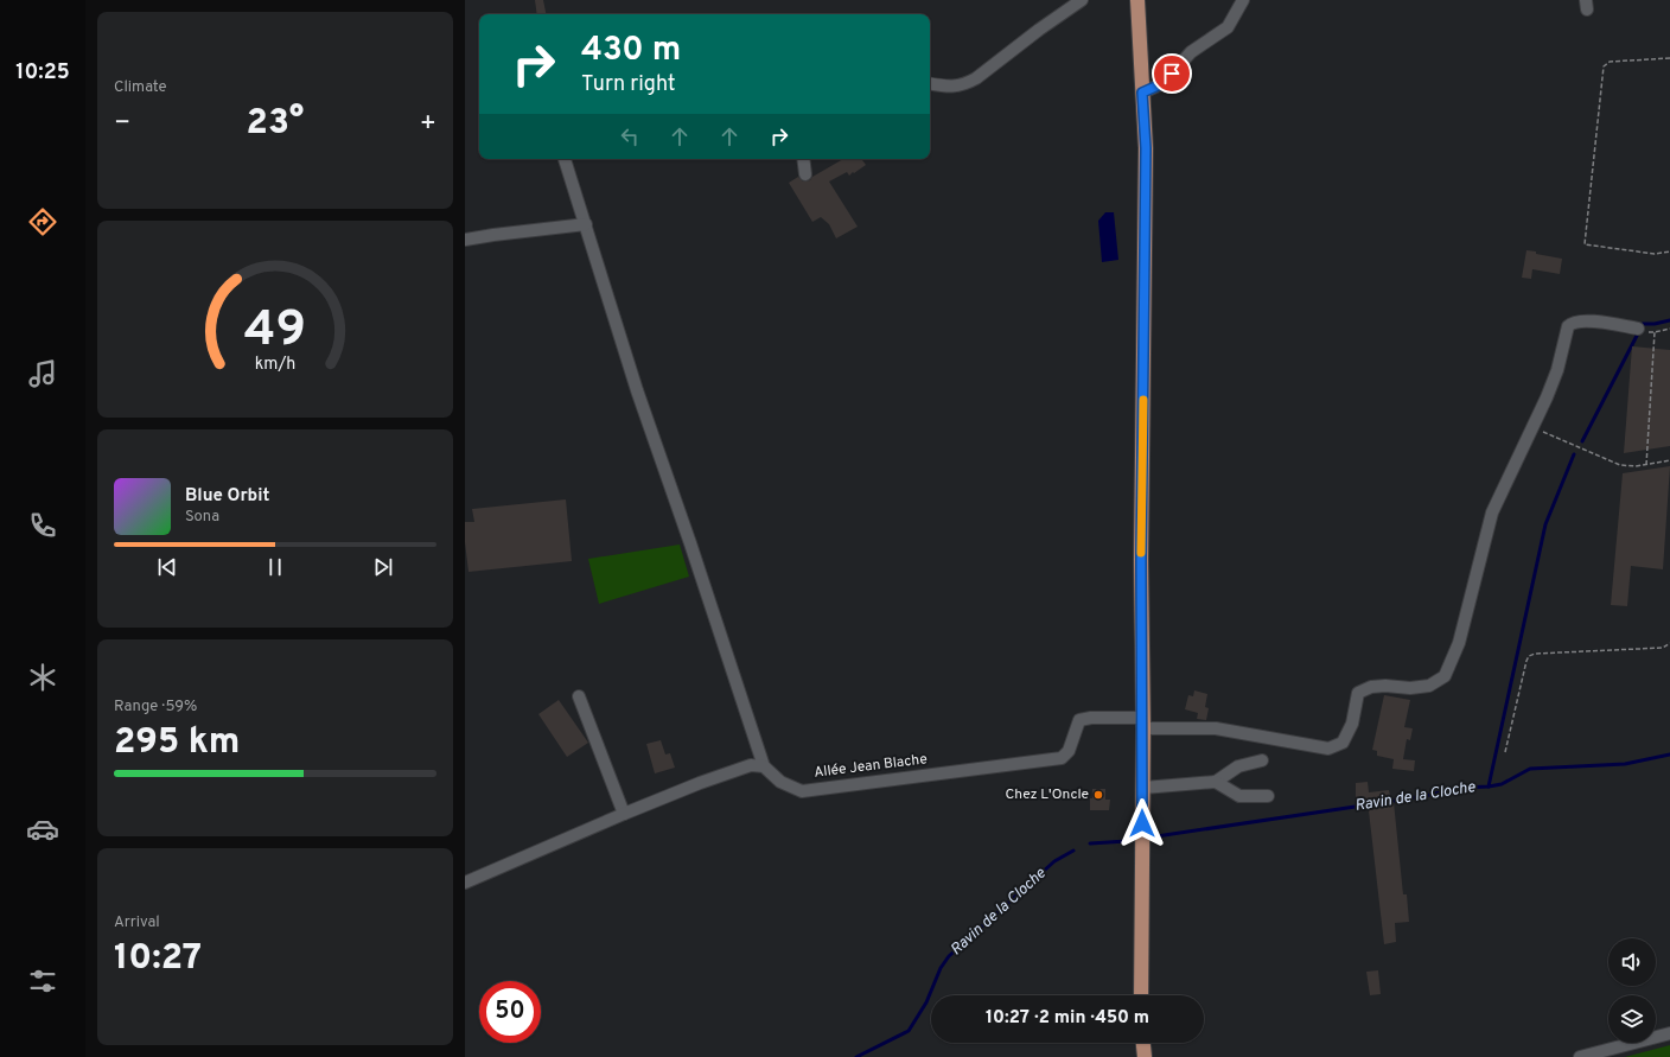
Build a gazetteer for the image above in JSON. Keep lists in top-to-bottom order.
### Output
{
  "streets": {
    "street": ["Allée Jean Blache"]
  },
  "water": ["Ravin de la Cloche"],
  "places": ["Chez L'Oncle"],
  "page": {
    "tabs": "10:25",
    "tile": [
      "Climate",
      ["Range · 59%", "295 km"],
      ["Arrival", "10:27"]
    ],
    "turn": ["430 m", "Turn right"],
    "heat": ["−", "23°", "+"],
    "song": ["Blue Orbit", "Sona"],
    "limit": "50",
    "trip": "10:27 · 2 min · 450 m",
    "gauge": ["49", "km/h"]
  }
}
